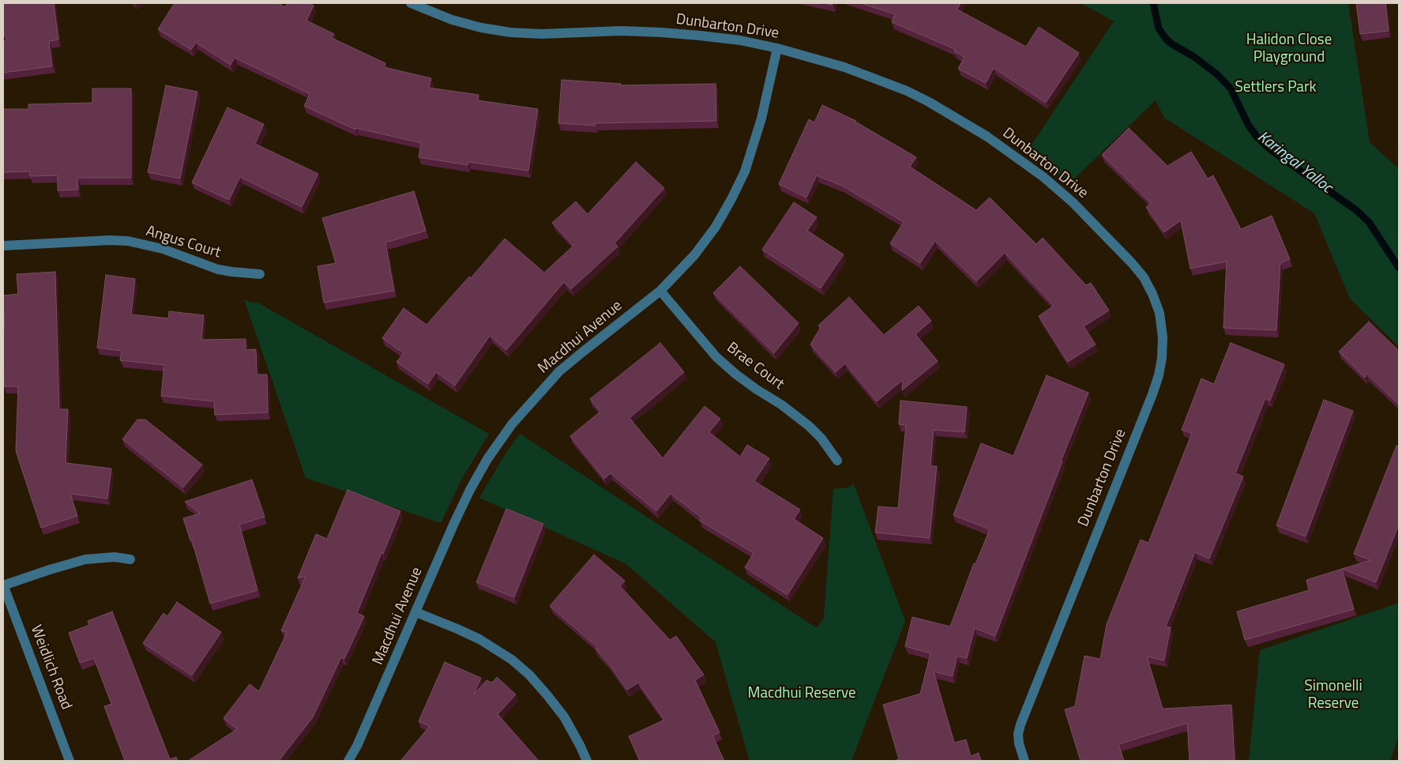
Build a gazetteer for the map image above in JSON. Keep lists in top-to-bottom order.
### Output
{
  "streets": {
    "street": [
      "Dunbarton Drive",
      "Angus Court",
      "Macdhui Avenue",
      "Brae Court",
      "Weidlich Road"
    ]
  },
  "crossings": [
    ["Dunbarton Drive", "Macdhui Avenue"],
    ["Macdhui Avenue", "Brae Court"]
  ],
  "water": ["Karingal Yalloc"],
  "parks": [
    "Halidon Close Playground",
    "Settlers Park",
    "Simonelli Reserve",
    "Macdhui Reserve"
  ]
}
